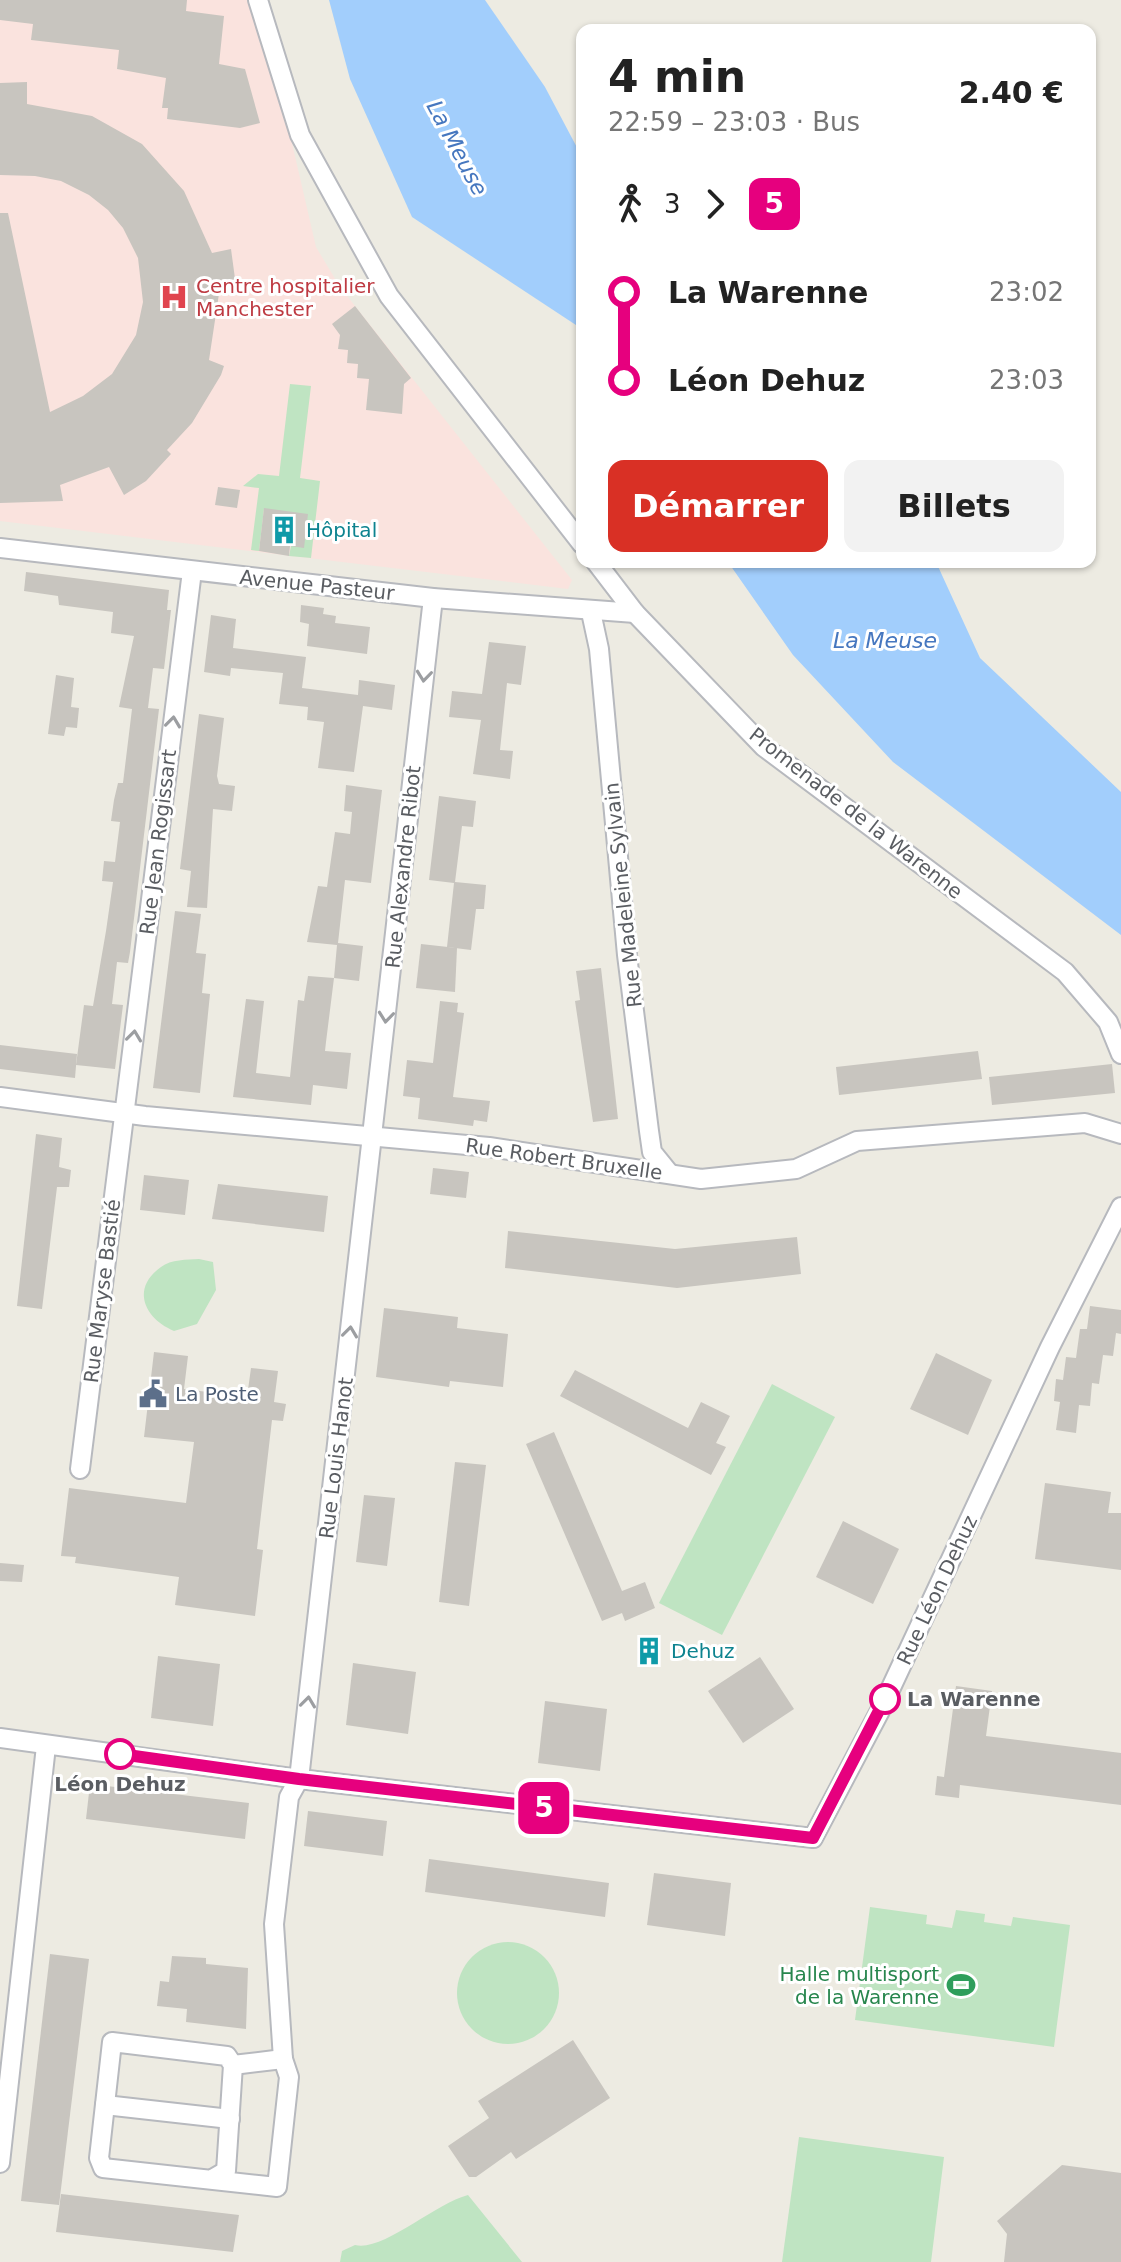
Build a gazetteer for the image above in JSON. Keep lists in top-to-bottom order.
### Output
{
  "streets": {
    "street": [
      "Avenue Pasteur",
      "Promenade de la Warenne",
      "Rue Jean Rogissart",
      "Rue Alexandre Ribot",
      "Rue Madeleine Sylvain",
      "Rue Robert Bruxelle",
      "Rue Maryse Bastié",
      "Rue Louis Hanot",
      "Rue Léon Dehuz"
    ]
  },
  "crossings": [
    ["Avenue Pasteur", "Promenade de la Warenne"],
    ["Avenue Pasteur", "Rue Jean Rogissart"],
    ["Avenue Pasteur", "Rue Alexandre Ribot"],
    ["Avenue Pasteur", "Rue Madeleine Sylvain"],
    ["Rue Jean Rogissart", "Rue Robert Bruxelle"],
    ["Rue Jean Rogissart", "Rue Maryse Bastié"],
    ["Rue Alexandre Ribot", "Rue Robert Bruxelle"],
    ["Rue Alexandre Ribot", "Rue Louis Hanot"],
    ["Rue Madeleine Sylvain", "Rue Robert Bruxelle"],
    ["Rue Robert Bruxelle", "Rue Maryse Bastié"],
    ["Rue Robert Bruxelle", "Rue Louis Hanot"],
    ["Rue Louis Hanot", "Rue Léon Dehuz"]
  ],
  "one_way": ["Rue Jean Rogissart", "Rue Alexandre Ribot", "Rue Louis Hanot"],
  "water": ["La Meuse"],
  "places": {
    "hospital": ["Centre hospitalier Manchester"],
    "building": ["Hôpital", "Dehuz"],
    "public building": ["La Poste"],
    "other": ["La Warenne", "Léon Dehuz"],
    "sports": ["Halle multisport de la Warenne"]
  },
  "lines": ["bus line 5"],
  "page": {
    "on_map": "5",
    "heading": ["4 min", "22:59 – 23:03 · Bus", "2.40 €"],
    "legs": ["3", "5"],
    "list": [
      {
        "name": "La Warenne",
        "value": "23:02"
      },
      {
        "name": "Léon Dehuz",
        "value": "23:03"
      }
    ],
    "buttons": ["Démarrer", "Billets"]
  }
}
